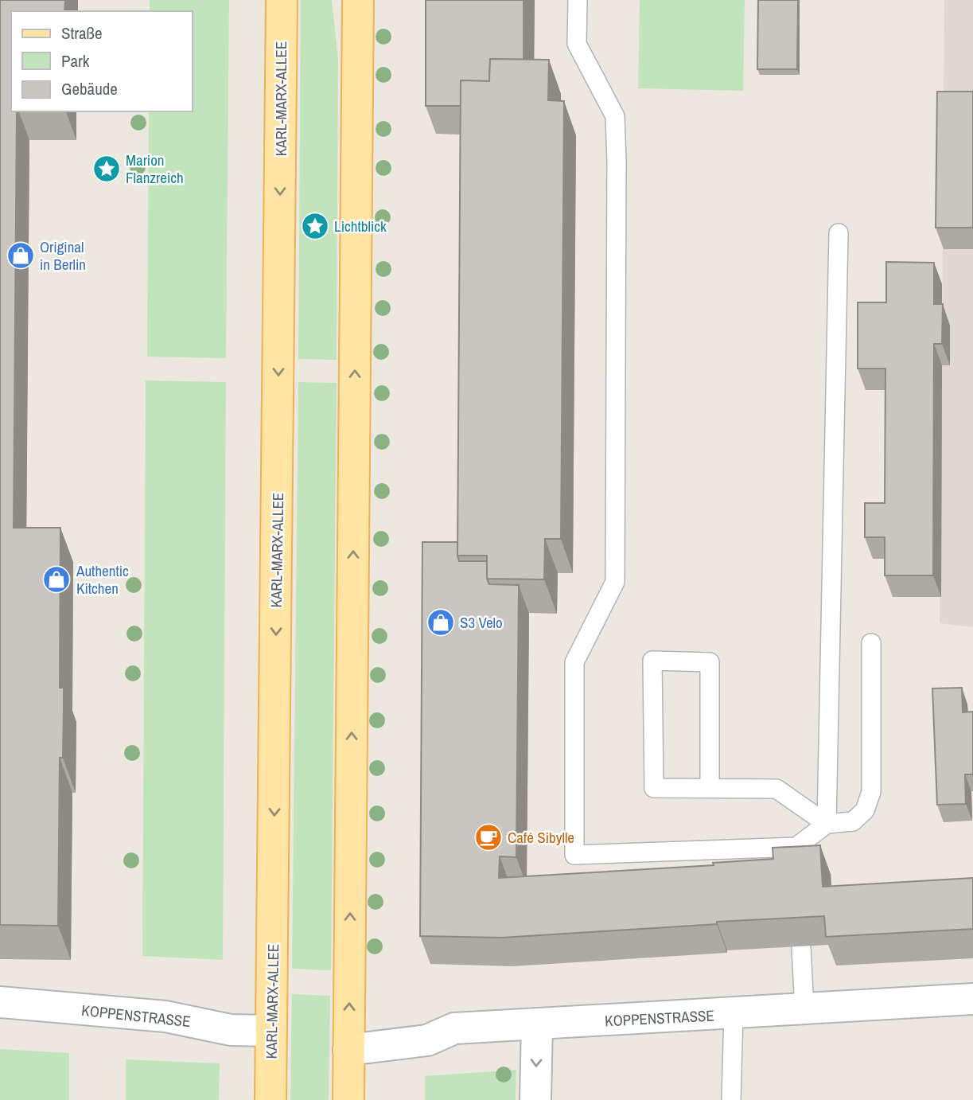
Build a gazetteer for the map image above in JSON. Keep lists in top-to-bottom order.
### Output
{
  "streets": {
    "main road": ["KARL-MARX-ALLEE"],
    "street": ["KOPPENSTRASSE"]
  },
  "crossings": [
    ["KARL-MARX-ALLEE", "KOPPENSTRASSE"]
  ],
  "places": {
    "place": ["Marion Flanzreich", "Lichtblick"],
    "shop": ["Original in Berlin", "Authentic Kitchen", "S3 Velo"],
    "cafe": ["Café Sibylle"]
  },
  "legend": ["Straße", "Park", "Gebäude"]
}
